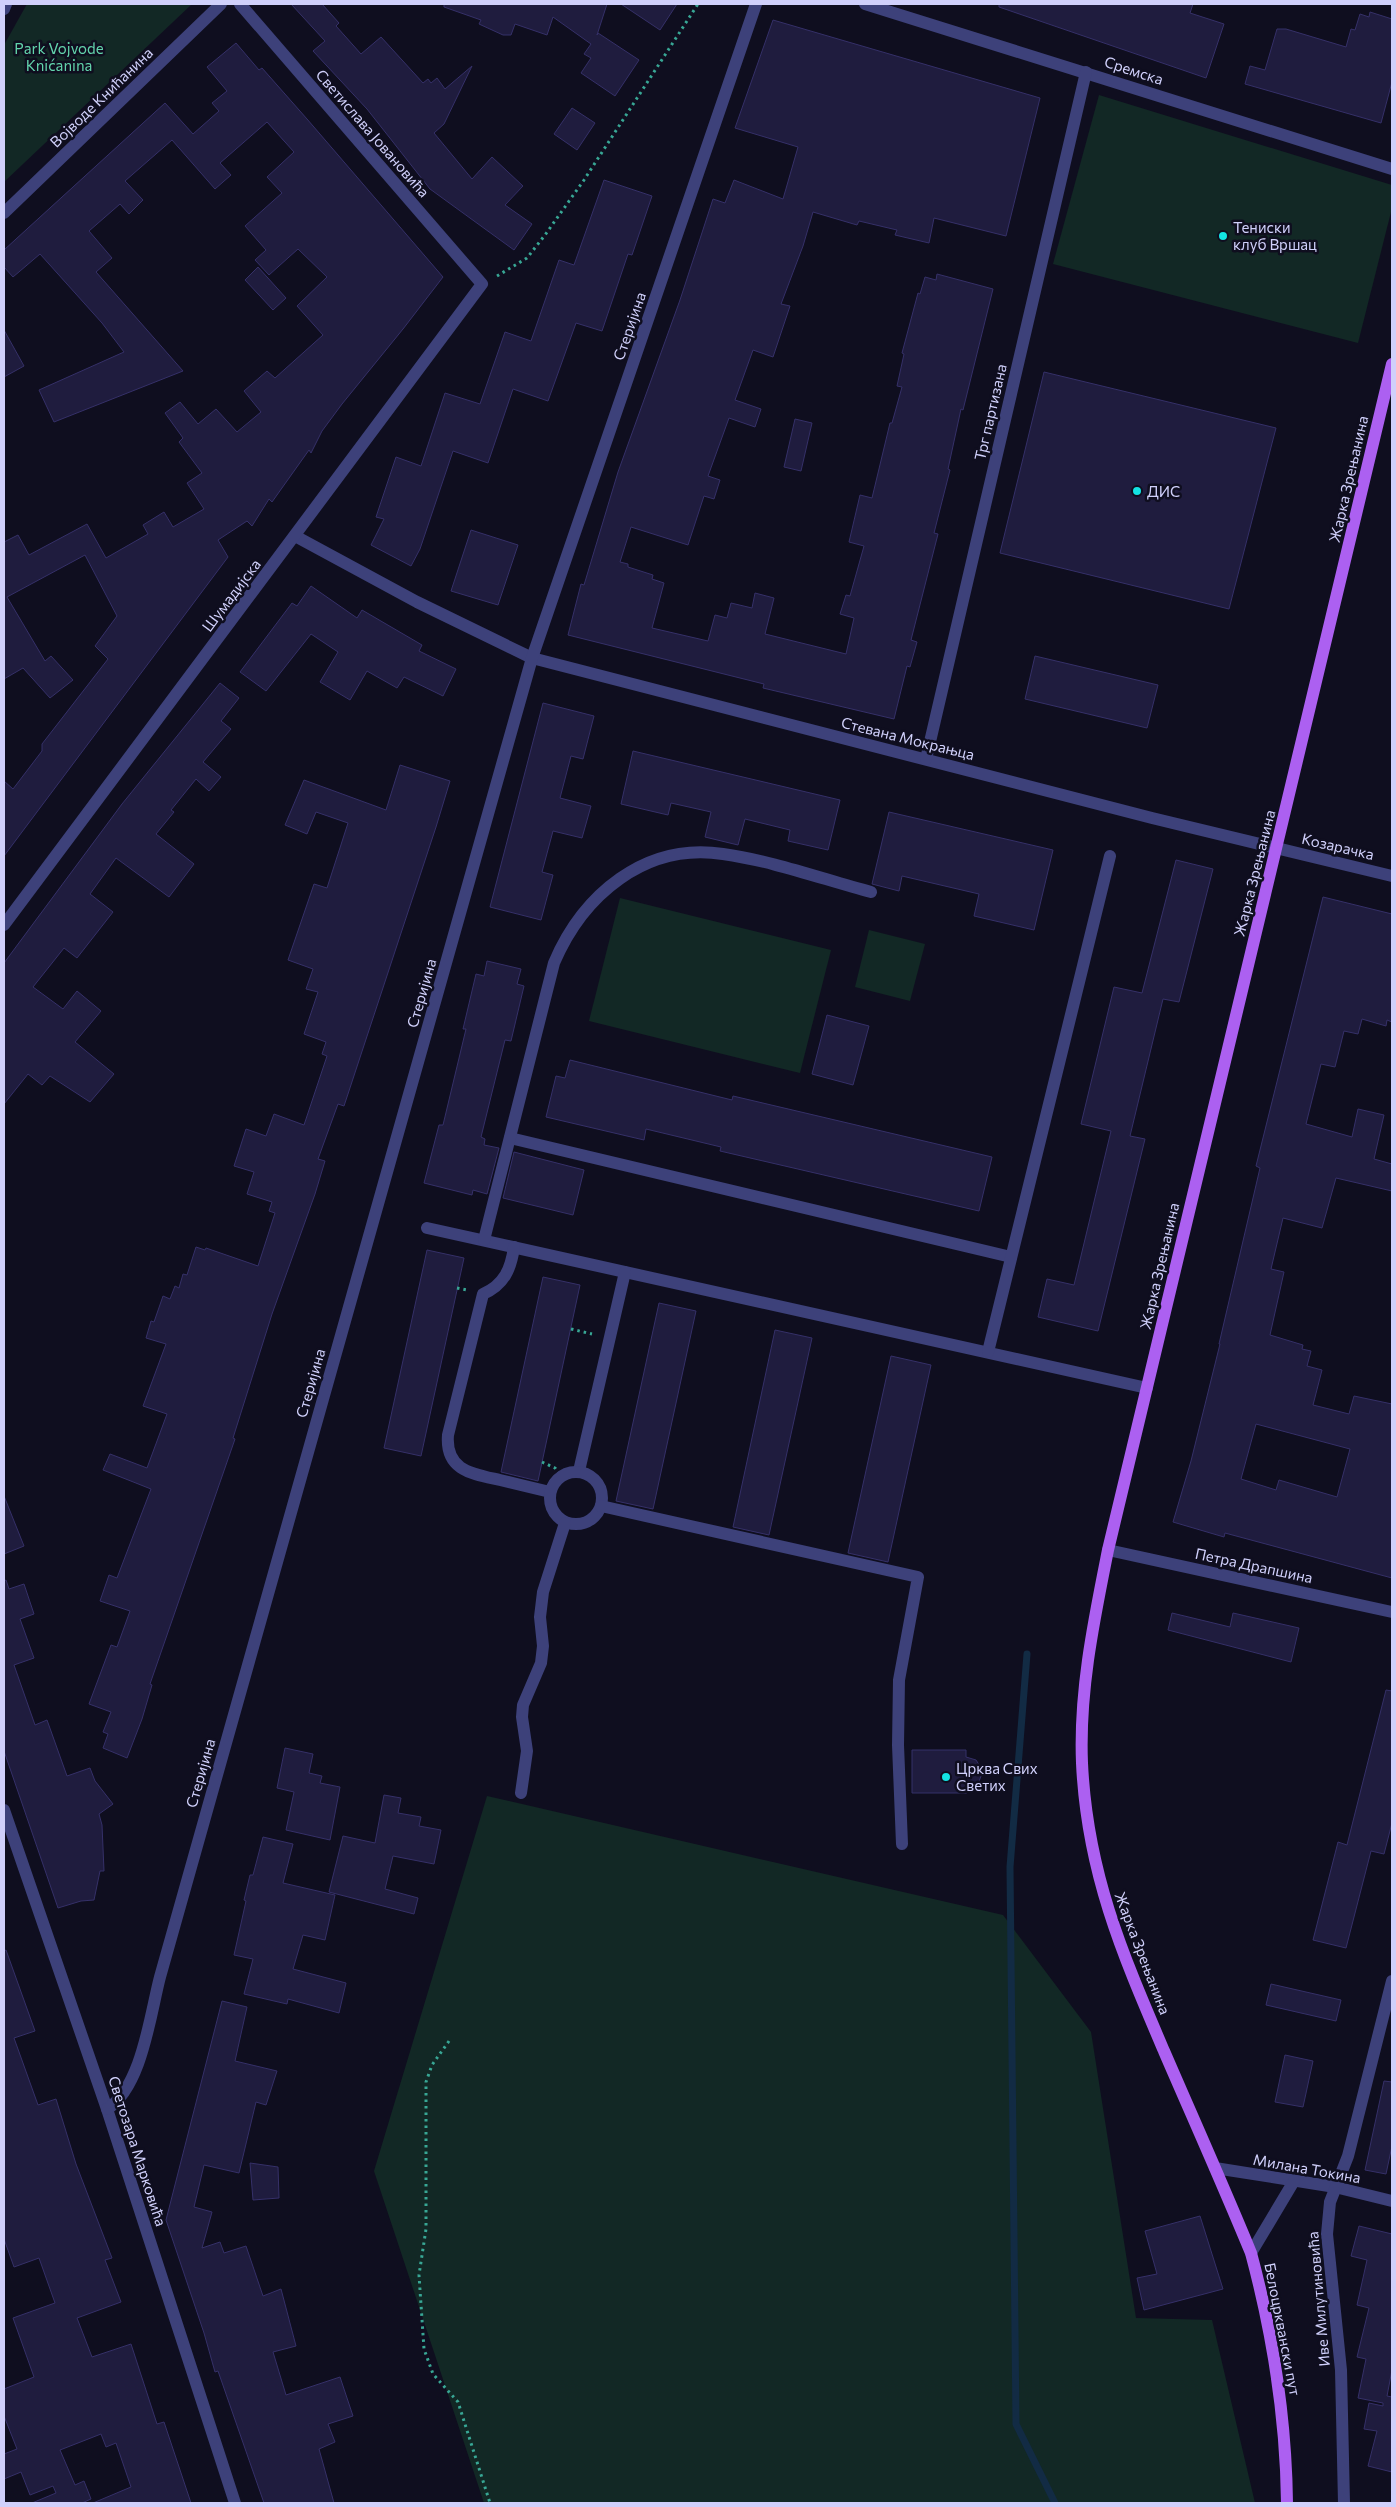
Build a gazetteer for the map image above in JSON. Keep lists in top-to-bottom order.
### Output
{
  "streets": {
    "main road": ["Жарка Зрењанина", "Белоцрквански пут"],
    "street": [
      "Сремска",
      "Војводе Книћанина",
      "Светислава Јовановића",
      "Стеријина",
      "Трг партизана",
      "Шумадијска",
      "Стевана Мокрањца",
      "Козарачка",
      "Петра Драпшина",
      "Светозара Марковића",
      "Милана Токина",
      "Иве Милутиновића"
    ]
  },
  "crossings": [
    ["Сремска", "Трг партизана"],
    ["Светислава Јовановића", "Шумадијска"],
    ["Стеријина", "Стевана Мокрањца"],
    ["Стеријина", "Светозара Марковића"],
    ["Трг партизана", "Стевана Мокрањца"],
    ["Жарка Зрењанина", "Стевана Мокрањца"],
    ["Жарка Зрењанина", "Козарачка"],
    ["Жарка Зрењанина", "Петра Драпшина"],
    ["Жарка Зрењанина", "Милана Токина"],
    ["Жарка Зрењанина", "Белоцрквански пут"],
    ["Стевана Мокрањца", "Козарачка"],
    ["Милана Токина", "Иве Милутиновића"],
    ["Милана Токина", "Белоцрквански пут"]
  ],
  "parks": ["Park Vojvode Knićanina"],
  "places": ["Тениски клуб Вршац", "ДИС", "Црква Свих Светих"]
}
